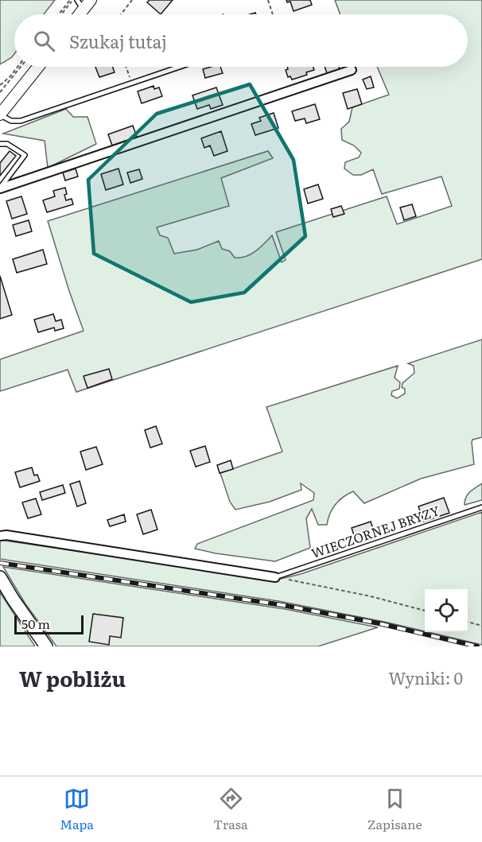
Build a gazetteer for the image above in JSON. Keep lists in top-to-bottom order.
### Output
{
  "streets": {
    "lane": ["WIECZORNEJ BRYZY"]
  },
  "scale_bar": "50 m",
  "page": {
    "search": "Szukaj tutaj",
    "scale": "50 m",
    "heading": ["W pobliżu", "Wyniki: 0"],
    "nav": ["Mapa", "Trasa", "Zapisane"]
  }
}
